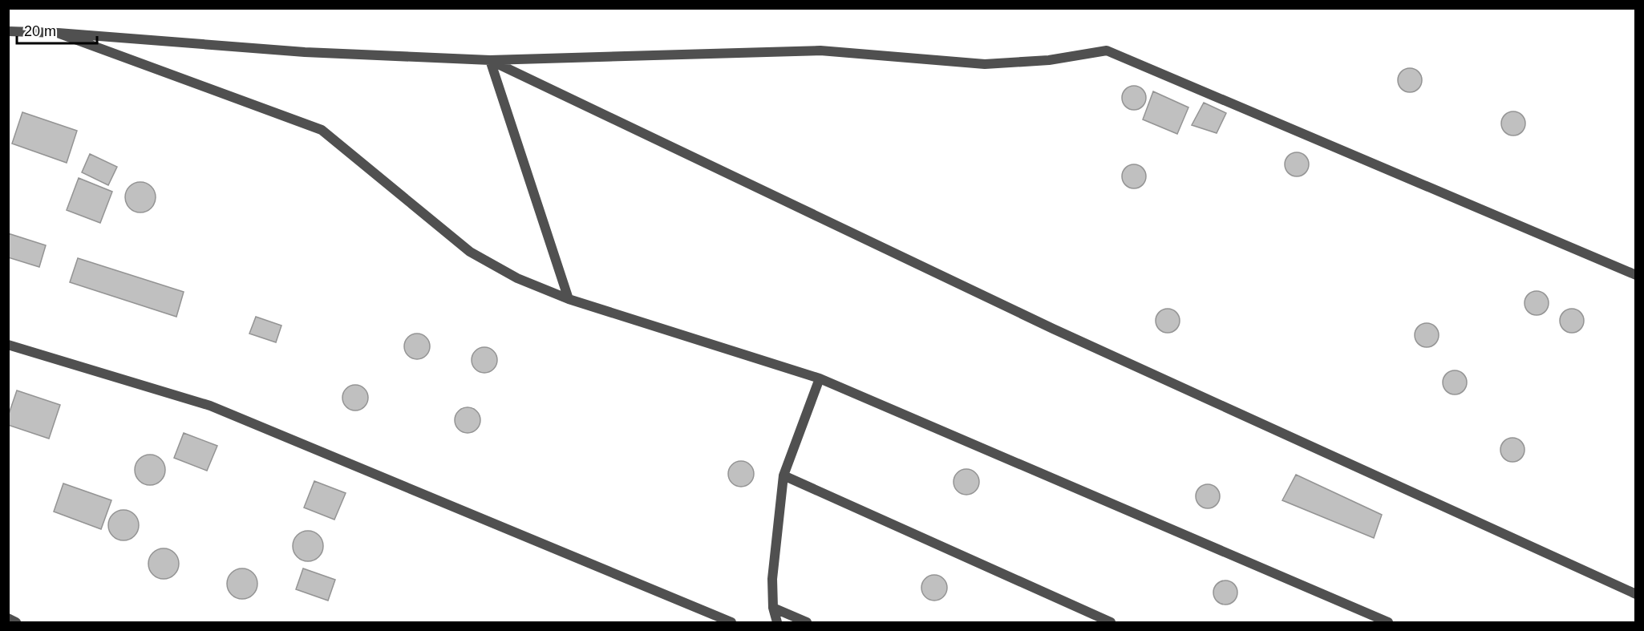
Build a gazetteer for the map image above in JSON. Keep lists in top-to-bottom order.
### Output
{
  "scale_bar": "20 m"
}
